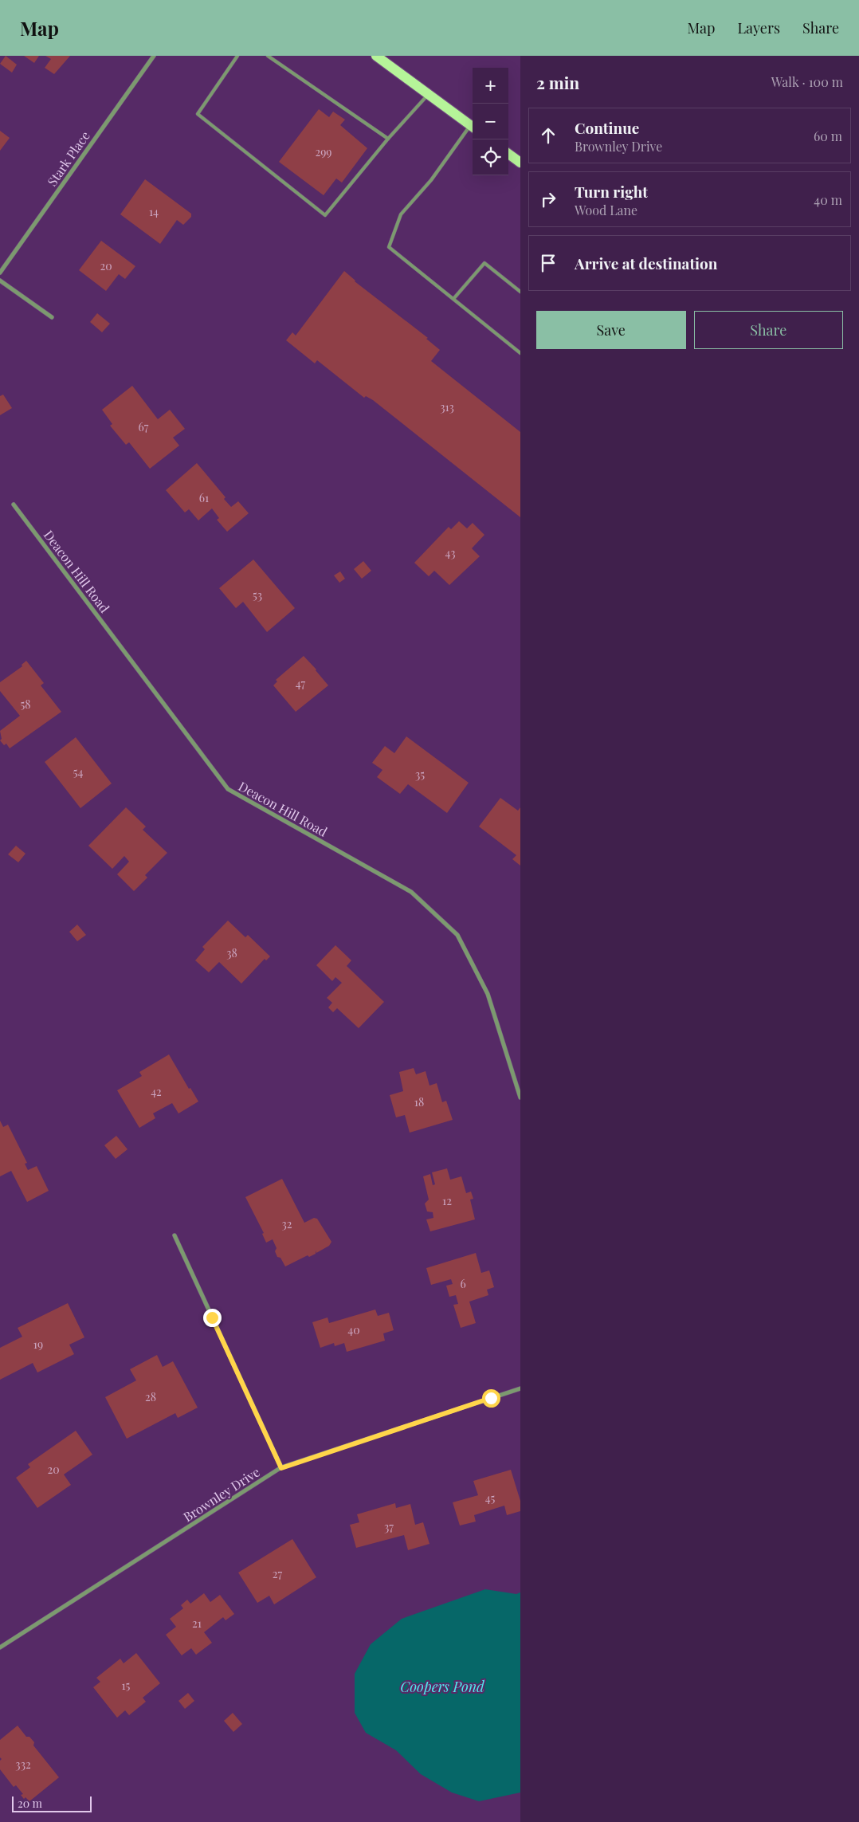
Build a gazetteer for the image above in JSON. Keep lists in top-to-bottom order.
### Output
{
  "streets": {
    "street": ["Stark Place", "Deacon Hill Road", "Brownley Drive"]
  },
  "water": ["Coopers Pond"],
  "house_numbers": [
    "299",
    "14",
    "20",
    "313",
    "67",
    "61",
    "43",
    "53",
    "47",
    "58",
    "54",
    "35",
    "38",
    "42",
    "18",
    "12",
    "32",
    "6",
    "40",
    "19",
    "28",
    "20",
    "45",
    "37",
    "27",
    "21",
    "15",
    "332"
  ],
  "scale_bar": "20 m",
  "page": {
    "header": "Map",
    "nav": ["Map", "Layers", "Share"],
    "heading": ["2 min", "Walk · 100 m"],
    "map_buttons": ["+", "−"],
    "list": [
      ["Continue", "Brownley Drive", "60 m"],
      ["Turn right", "Wood Lane", "40 m"],
      "Arrive at destination"
    ],
    "buttons": ["Save", "Share"],
    "scale": "20 m"
  }
}
